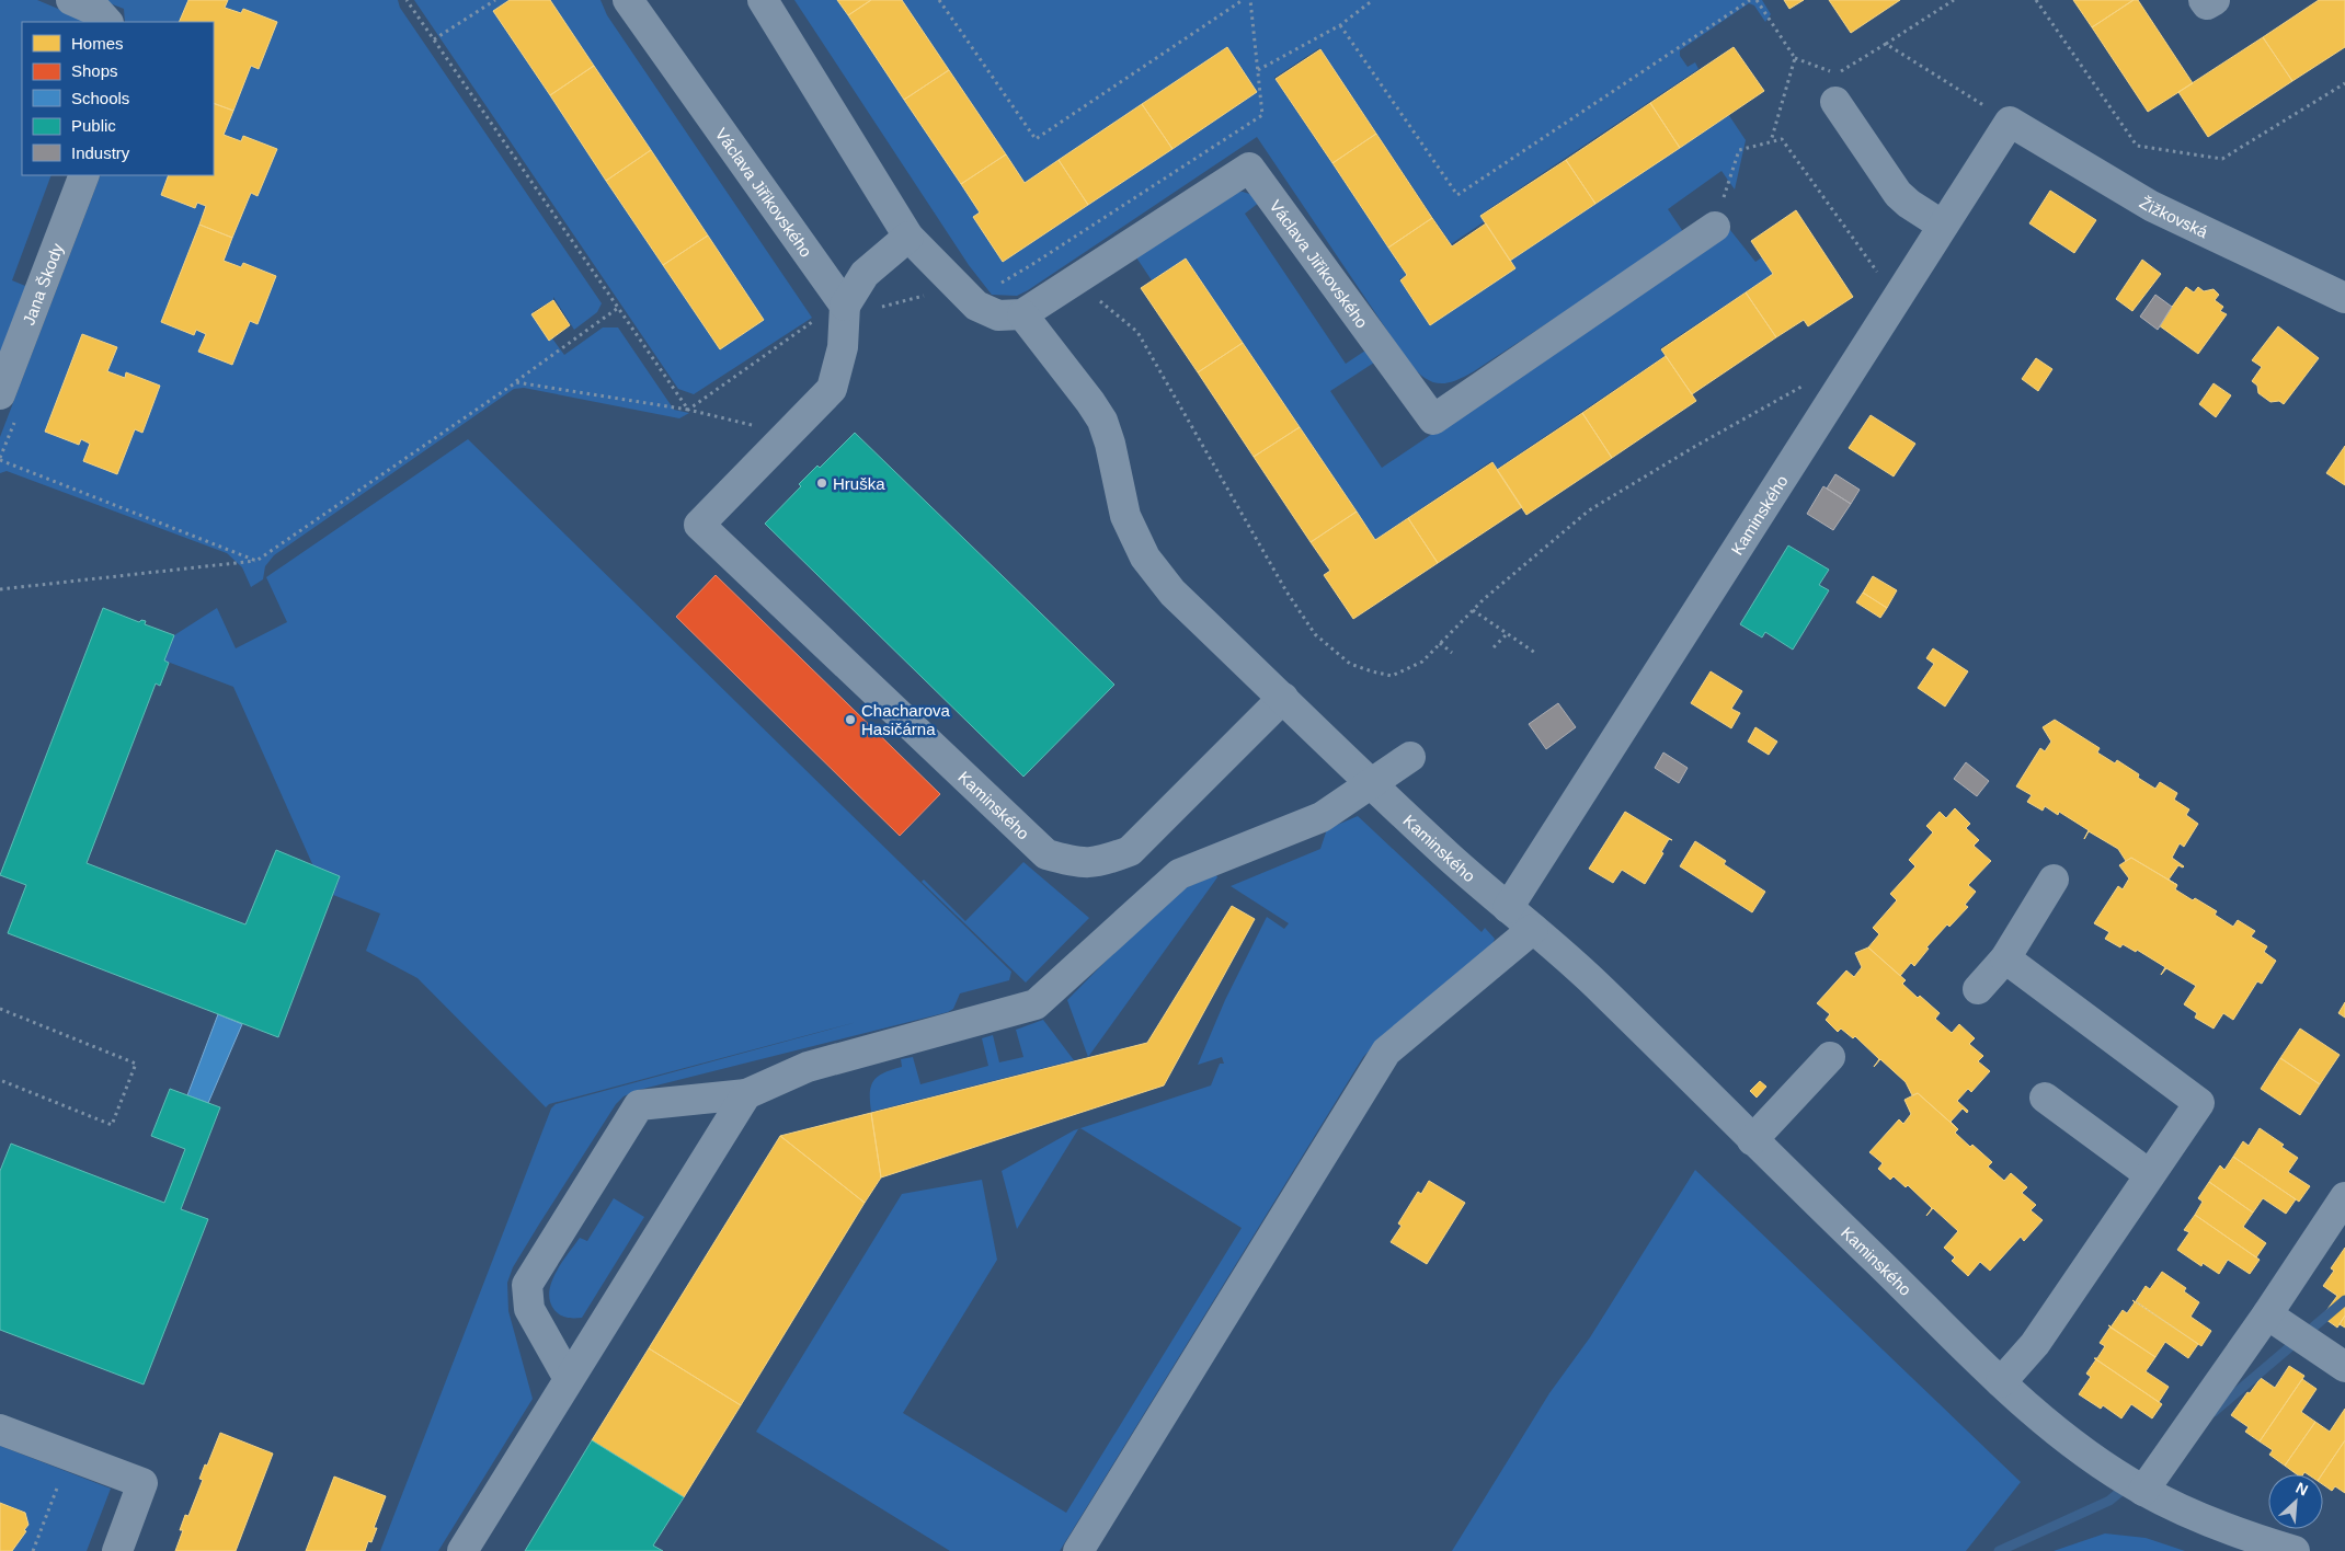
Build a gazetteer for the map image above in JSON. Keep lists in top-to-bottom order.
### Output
{
  "streets": {
    "street": [
      "Václava Jiřikovského",
      "Žižkovská",
      "Jana Škody",
      "Kaminského"
    ]
  },
  "crossings": [
    ["Václava Jiřikovského", "Kaminského"],
    ["Žižkovská", "Kaminského"]
  ],
  "places": ["Hruška", "Chacharova Hasičárna"],
  "legend": [
    "Homes",
    "Shops",
    "Schools",
    "Public",
    "Industry"
  ],
  "north": "top right"
}
